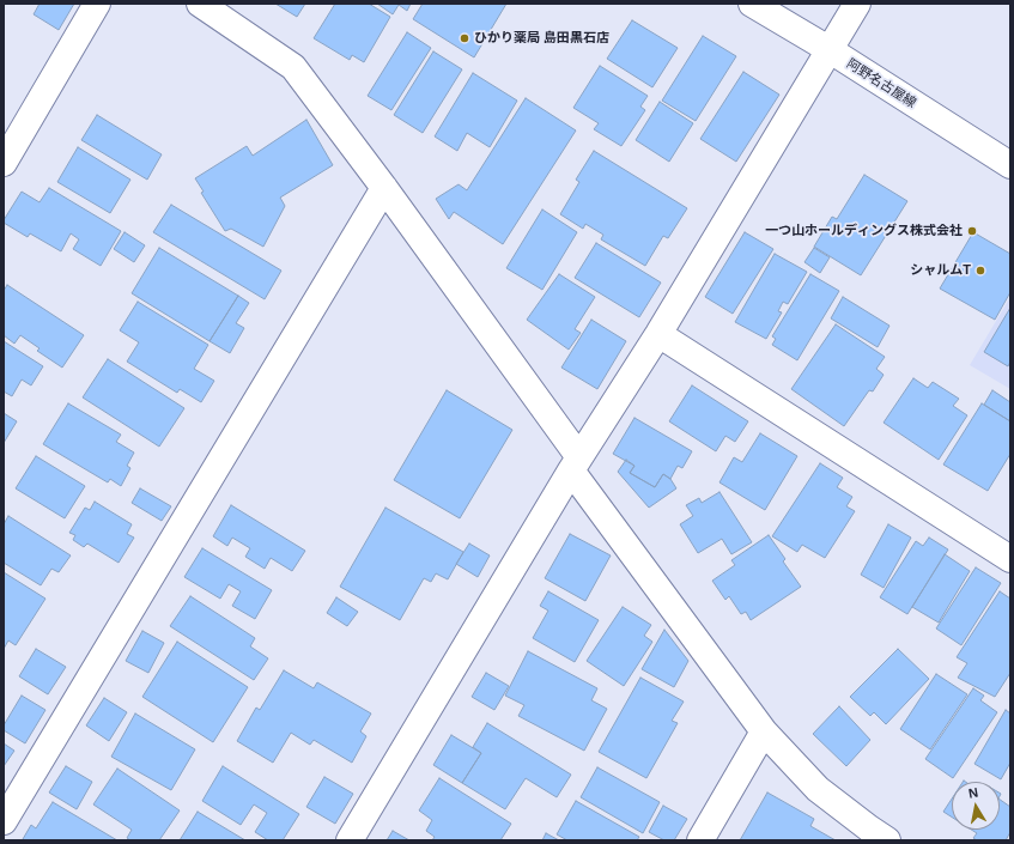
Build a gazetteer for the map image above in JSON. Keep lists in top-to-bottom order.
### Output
{
  "streets": {
    "street": ["阿野名古屋線"]
  },
  "places": ["ひかり薬局 島田黒石店", "一つ山ホールディングス株式会社", "シャルムT"],
  "north": "top"
}
